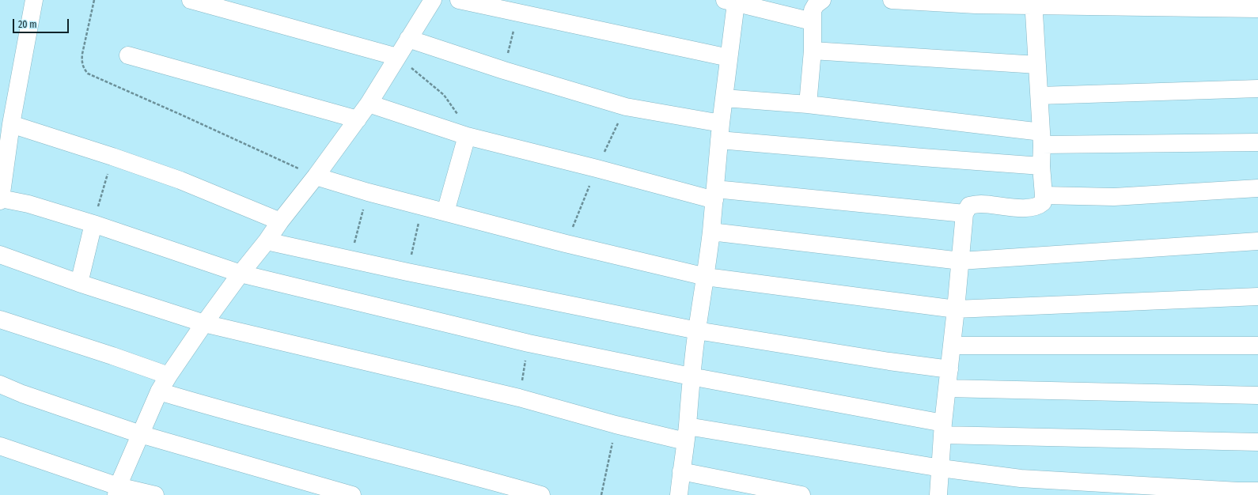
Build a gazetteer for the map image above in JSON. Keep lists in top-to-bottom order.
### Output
{
  "scale_bar": "20 m"
}
